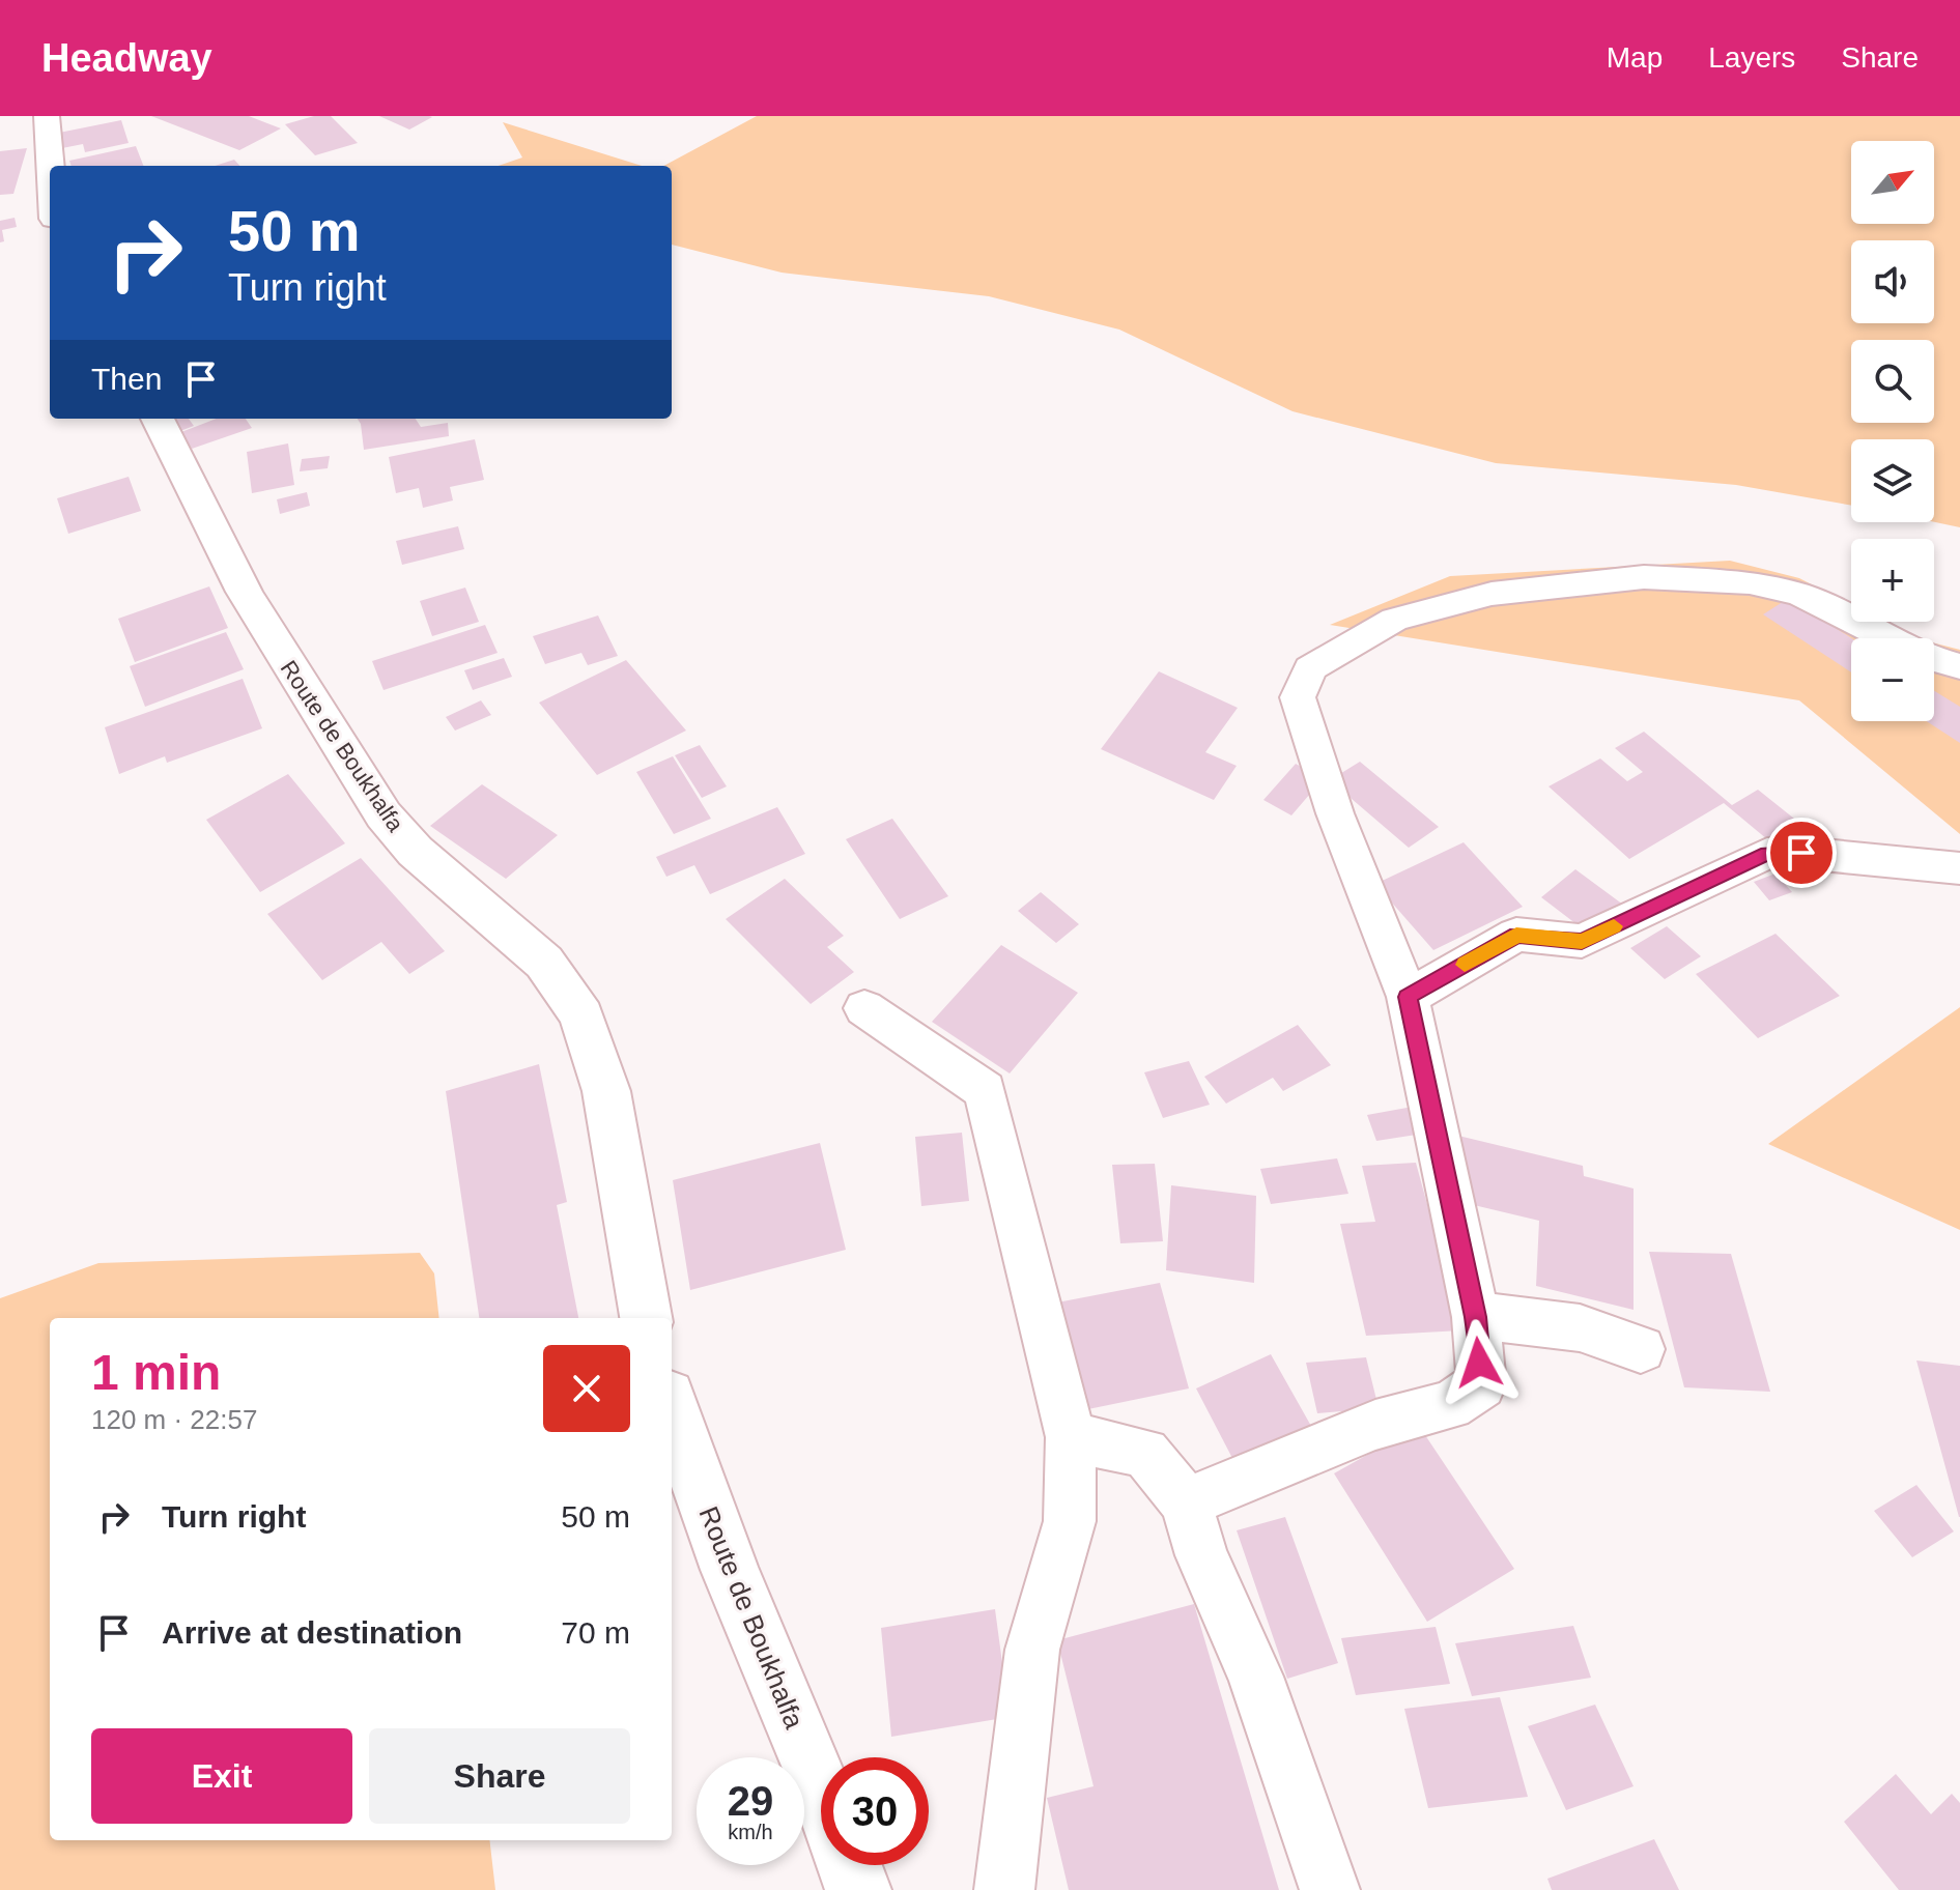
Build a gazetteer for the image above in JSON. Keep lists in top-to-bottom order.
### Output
{
  "streets": {
    "main road": ["Route de Boukhalfa"]
  },
  "north": "top right",
  "page": {
    "header": "Headway",
    "nav": ["Map", "Layers", "Share"],
    "map_buttons": ["+", "−"],
    "turn": ["50 m", "Turn right"],
    "then": "Then",
    "heading": ["1 min", "120 m · 22:57"],
    "list": [
      {
        "name": "Turn right",
        "value": "50 m"
      },
      {
        "name": "Arrive at destination",
        "value": "70 m"
      }
    ],
    "buttons": ["Exit", "Share"],
    "speed": "29 km/h",
    "limit": "30"
  }
}
